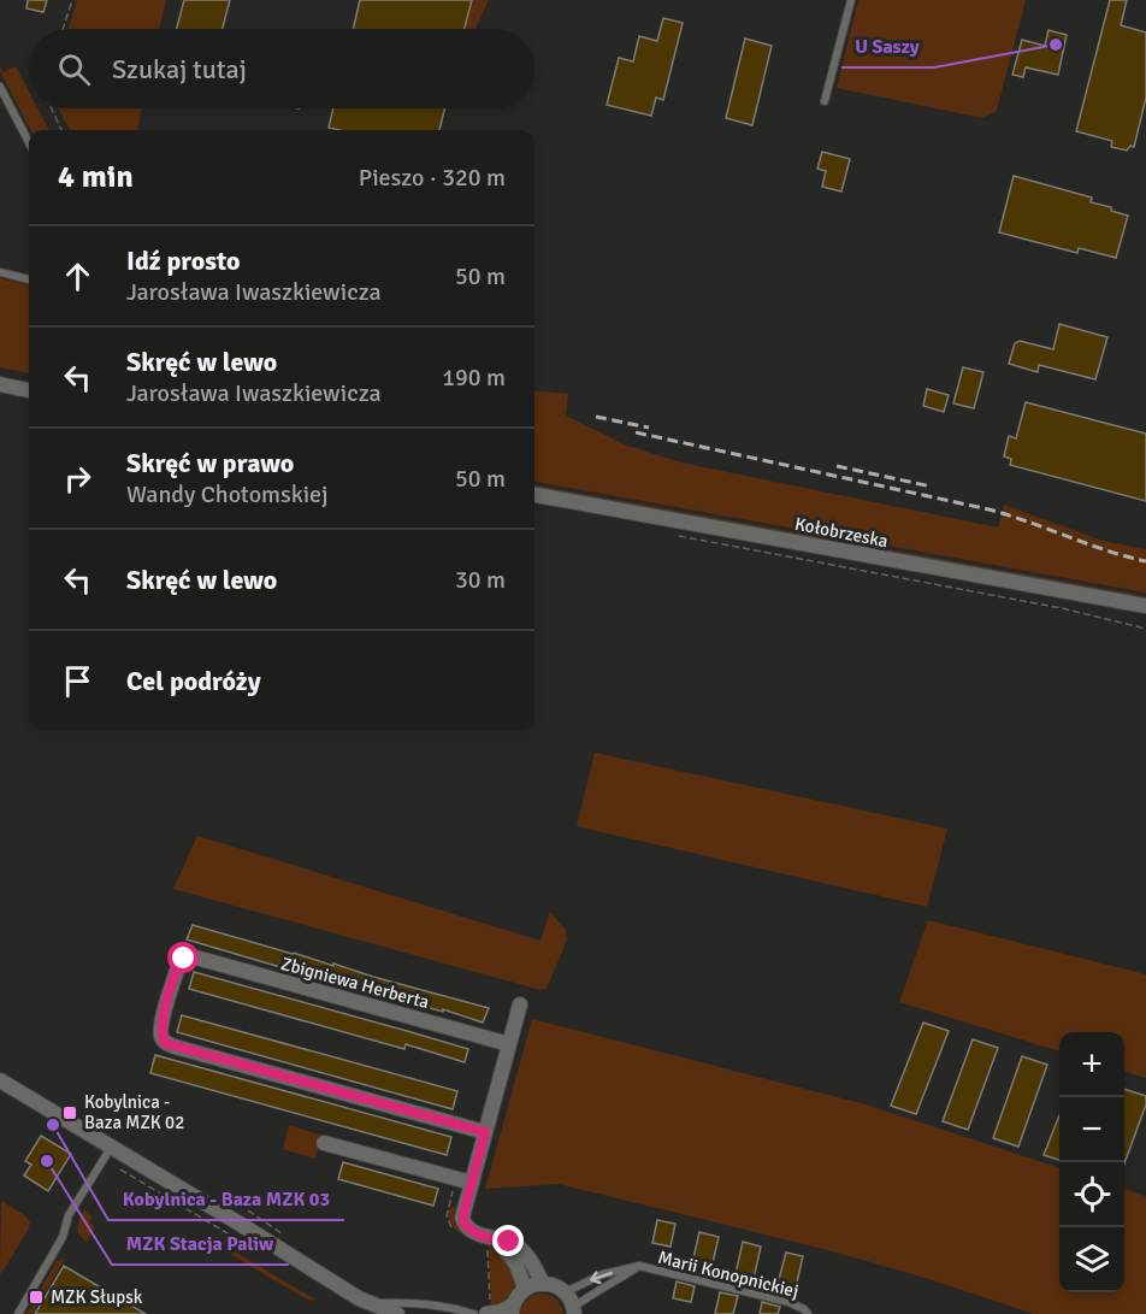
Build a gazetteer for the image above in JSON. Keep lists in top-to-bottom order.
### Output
{
  "streets": {
    "street": ["Kołobrzeska", "Zbigniewa Herberta"],
    "lane": ["Marii Konopnickiej"]
  },
  "places": {
    "other": ["U Saszy", "Kobylnica - Baza MZK 03", "MZK Stacja Paliw"],
    "transit": ["Kobylnica - Baza MZK 02", "MZK Słupsk"]
  },
  "page": {
    "search": "Szukaj tutaj",
    "heading": ["4 min", "Pieszo · 320 m"],
    "list": [
      ["Idź prosto", "Jarosława Iwaszkiewicza", "50 m"],
      ["Skręć w lewo", "Jarosława Iwaszkiewicza", "190 m"],
      ["Skręć w prawo", "Wandy Chotomskiej", "50 m"],
      ["Skręć w lewo", "30 m"],
      "Cel podróży"
    ],
    "map_buttons": ["+", "−"]
  }
}
